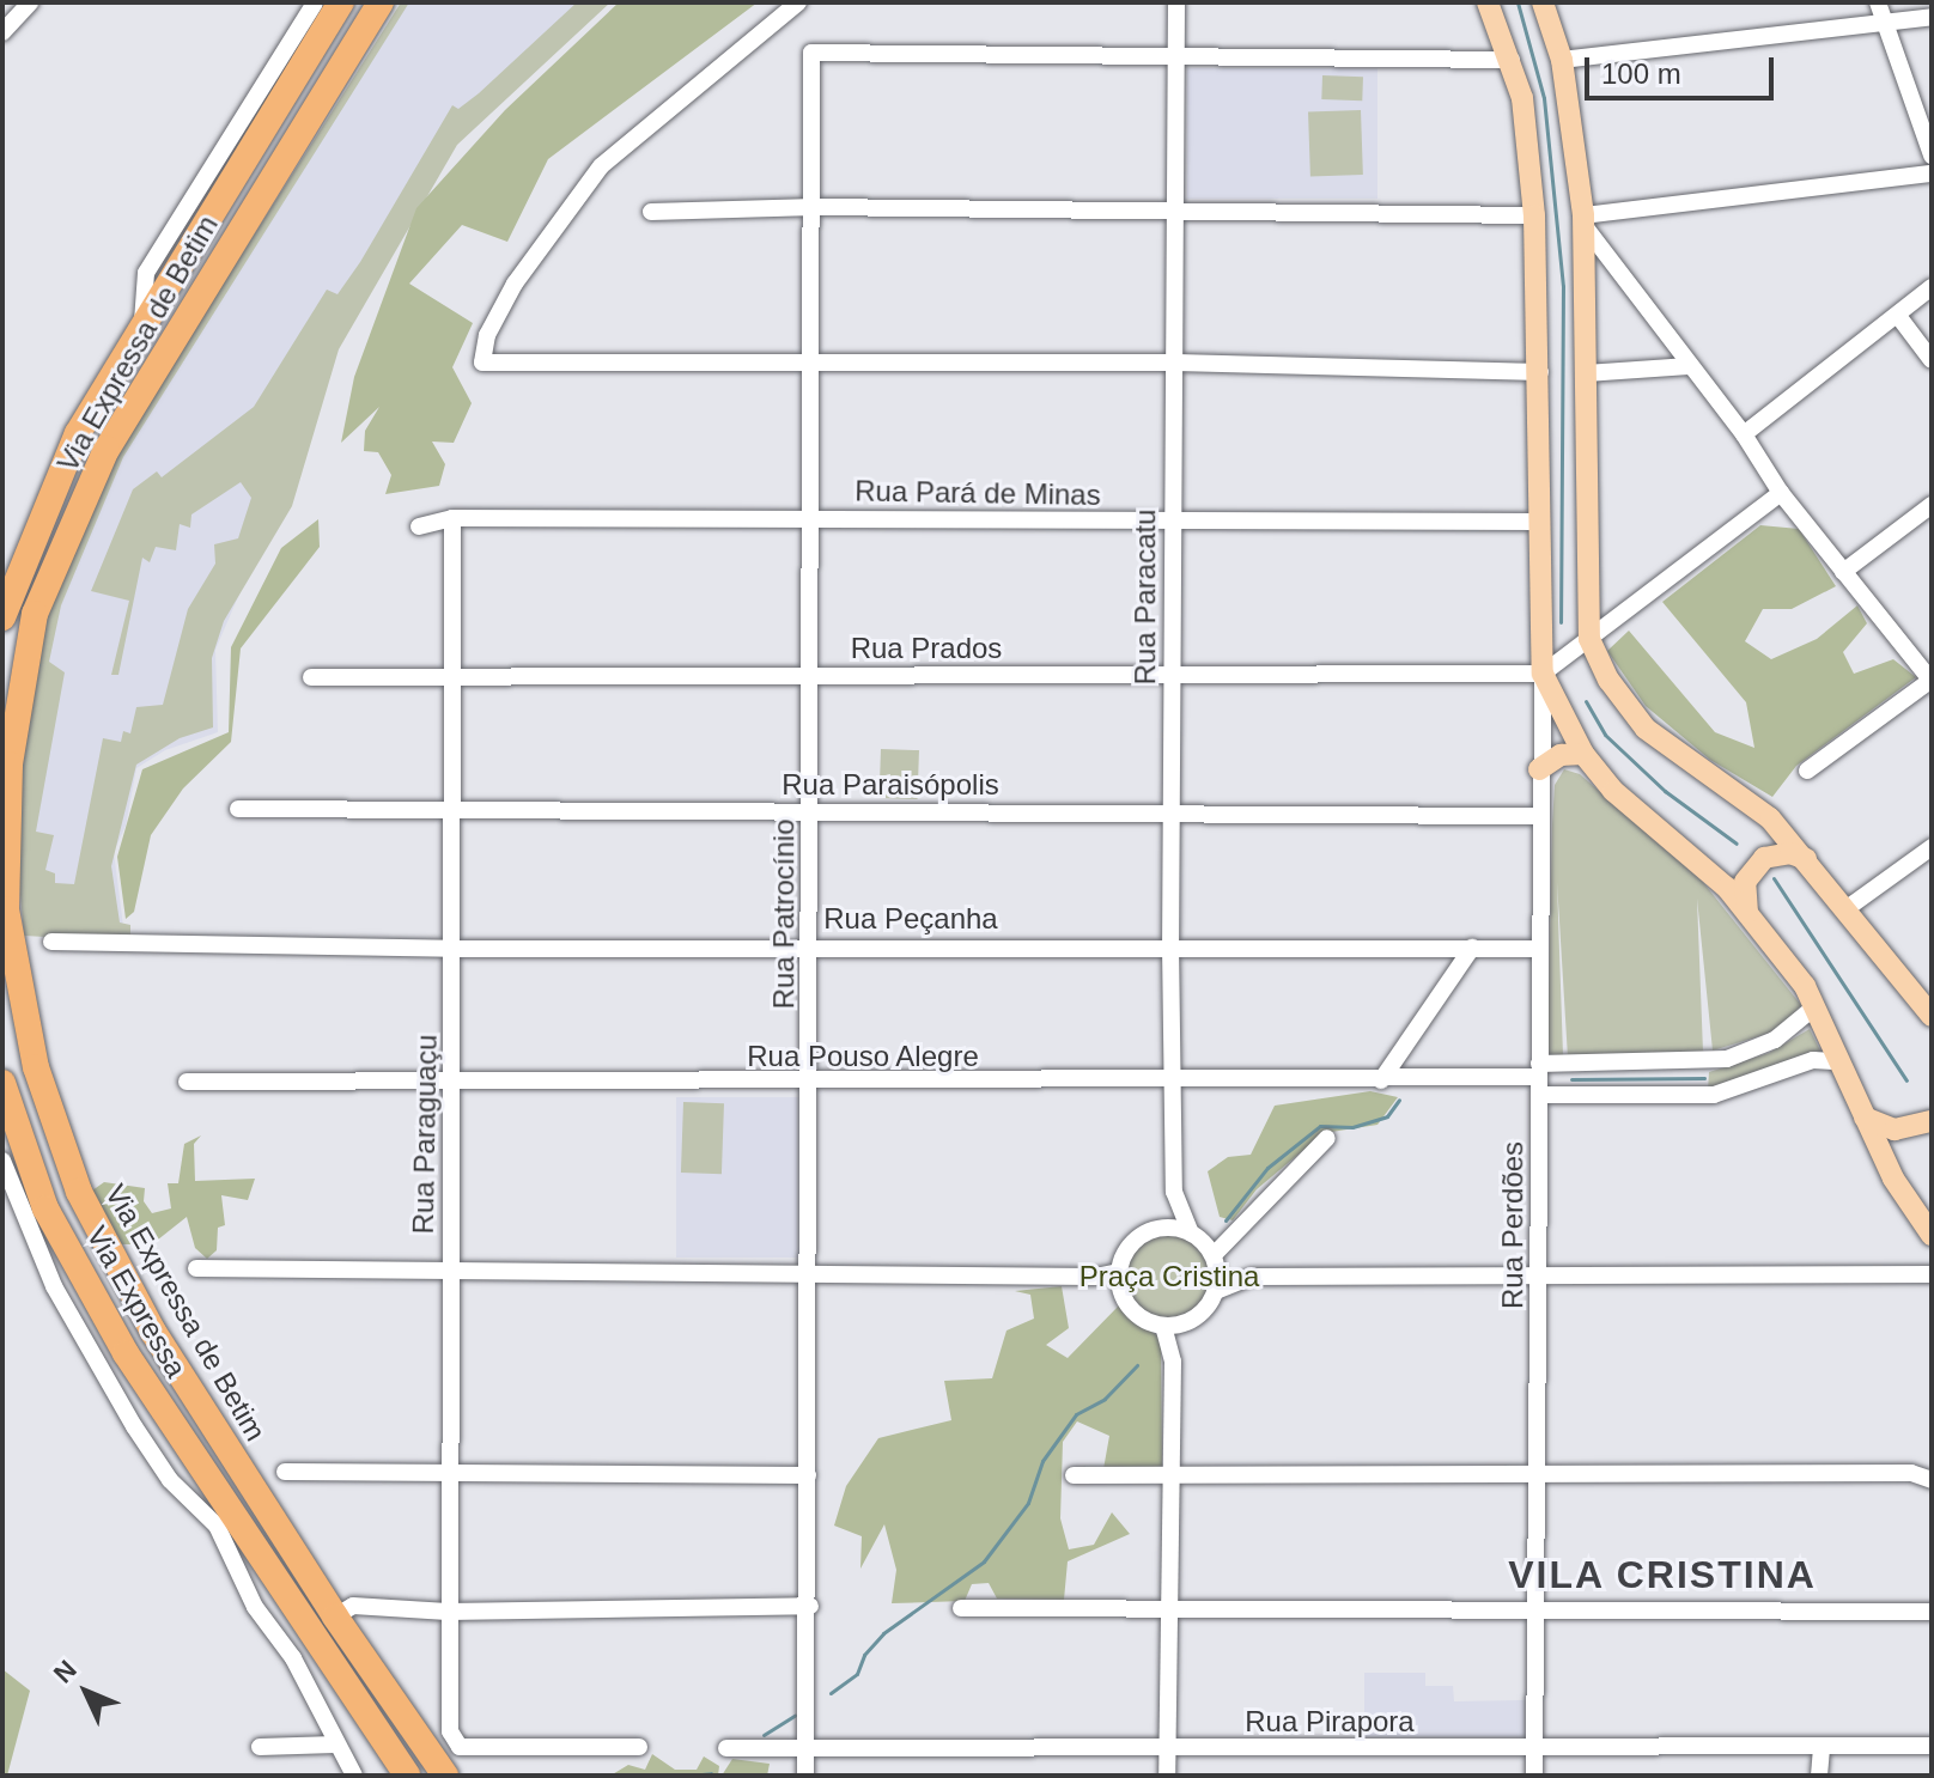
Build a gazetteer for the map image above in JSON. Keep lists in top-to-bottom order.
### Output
{
  "streets": {
    "highway": ["Via Expressa de Betim", "Via Expressa"],
    "street": [
      "Rua Pará de Minas",
      "Rua Paracatu",
      "Rua Prados",
      "Rua Paraisópolis",
      "Rua Patrocínio",
      "Rua Peçanha",
      "Rua Pouso Alegre",
      "Rua Paraguaçu",
      "Rua Perdões",
      "Rua Pirapora"
    ]
  },
  "crossings": [
    ["Rua Pará de Minas", "Rua Paracatu"],
    ["Rua Pará de Minas", "Rua Patrocínio"],
    ["Rua Pará de Minas", "Rua Paraguaçu"],
    ["Rua Paracatu", "Rua Prados"],
    ["Rua Paracatu", "Rua Paraisópolis"],
    ["Rua Paracatu", "Rua Patrocínio"],
    ["Rua Paracatu", "Rua Peçanha"],
    ["Rua Paracatu", "Rua Pouso Alegre"],
    ["Rua Prados", "Rua Patrocínio"],
    ["Rua Prados", "Rua Paraguaçu"],
    ["Rua Prados", "Rua Perdões"],
    ["Rua Paraisópolis", "Rua Patrocínio"],
    ["Rua Paraisópolis", "Rua Paraguaçu"],
    ["Rua Paraisópolis", "Rua Perdões"],
    ["Rua Patrocínio", "Rua Peçanha"],
    ["Rua Patrocínio", "Rua Pouso Alegre"],
    ["Rua Patrocínio", "Rua Pirapora"],
    ["Rua Peçanha", "Rua Paraguaçu"],
    ["Rua Peçanha", "Rua Perdões"],
    ["Rua Pouso Alegre", "Rua Paraguaçu"],
    ["Rua Pouso Alegre", "Rua Perdões"],
    ["Rua Perdões", "Rua Pirapora"]
  ],
  "districts": ["VILA CRISTINA"],
  "parks": ["Praça Cristina"],
  "scale_bar": "100 m",
  "north": "top left"
}
